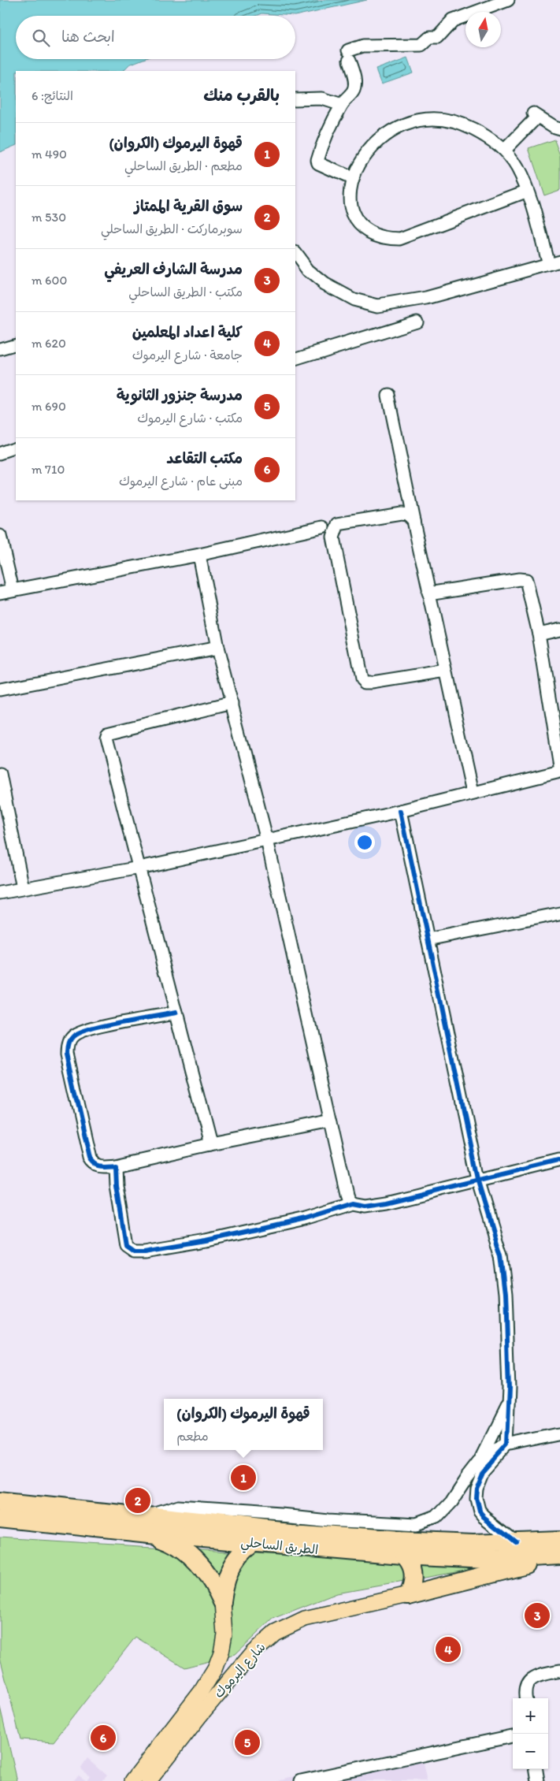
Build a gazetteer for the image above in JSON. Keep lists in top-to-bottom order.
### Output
{
  "streets": {
    "highway": ["الطريق الساحلي"],
    "main road": ["شارع اليرموك"]
  },
  "north": "top",
  "page": {
    "search": "ابحث هنا",
    "heading": ["بالقرب منك", "النتائج: 6"],
    "list": [
      {
        "mark": "1",
        "name": "قهوة اليرموك (الكروان)",
        "note": "مطعم · الطريق الساحلي",
        "value": "490 m"
      },
      {
        "mark": "2",
        "name": "سوق القرية الممتاز",
        "note": "سوبرماركت · الطريق الساحلي",
        "value": "530 m"
      },
      {
        "mark": "3",
        "name": "مدرسة الشارف العريفي",
        "note": "مكتب · الطريق الساحلي",
        "value": "600 m"
      },
      {
        "mark": "4",
        "name": "كلية اعداد المعلمين",
        "note": "جامعة · شارع اليرموك",
        "value": "620 m"
      },
      {
        "mark": "5",
        "name": "مدرسة جنزور الثانوية",
        "note": "مكتب · شارع اليرموك",
        "value": "690 m"
      },
      {
        "mark": "6",
        "name": "مكتب التقاعد",
        "note": "مبنى عام · شارع اليرموك",
        "value": "710 m"
      }
    ],
    "popup": ["قهوة اليرموك (الكروان)", "مطعم"],
    "pins": [
      "1",
      "2",
      "3",
      "4",
      "6",
      "5"
    ],
    "map_buttons": ["+", "−"]
  }
}
